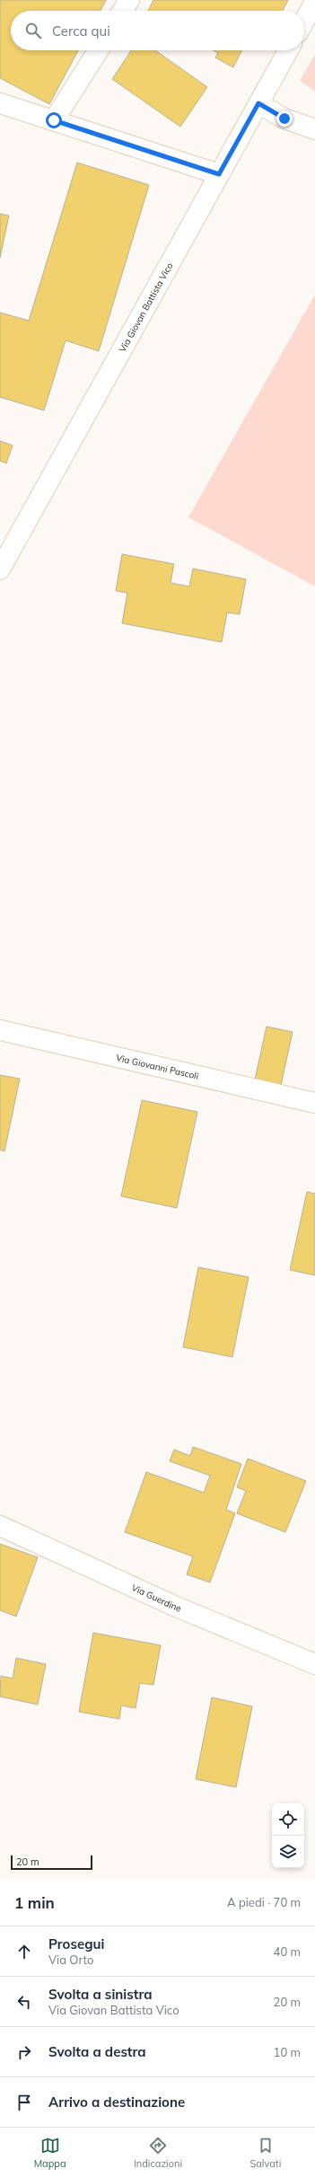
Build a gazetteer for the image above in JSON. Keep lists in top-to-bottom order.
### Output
{
  "streets": {
    "street": ["Via Giovan Battista Vico", "Via Giovanni Pascoli", "Via Guerdine"]
  },
  "scale_bar": "20 m",
  "page": {
    "search": "Cerca qui",
    "scale": "20 m",
    "heading": ["1 min", "A piedi · 70 m"],
    "list": [
      ["Prosegui", "Via Orto", "40 m"],
      ["Svolta a sinistra", "Via Giovan Battista Vico", "20 m"],
      ["Svolta a destra", "10 m"],
      "Arrivo a destinazione"
    ],
    "nav": ["Mappa", "Indicazioni", "Salvati"]
  }
}
